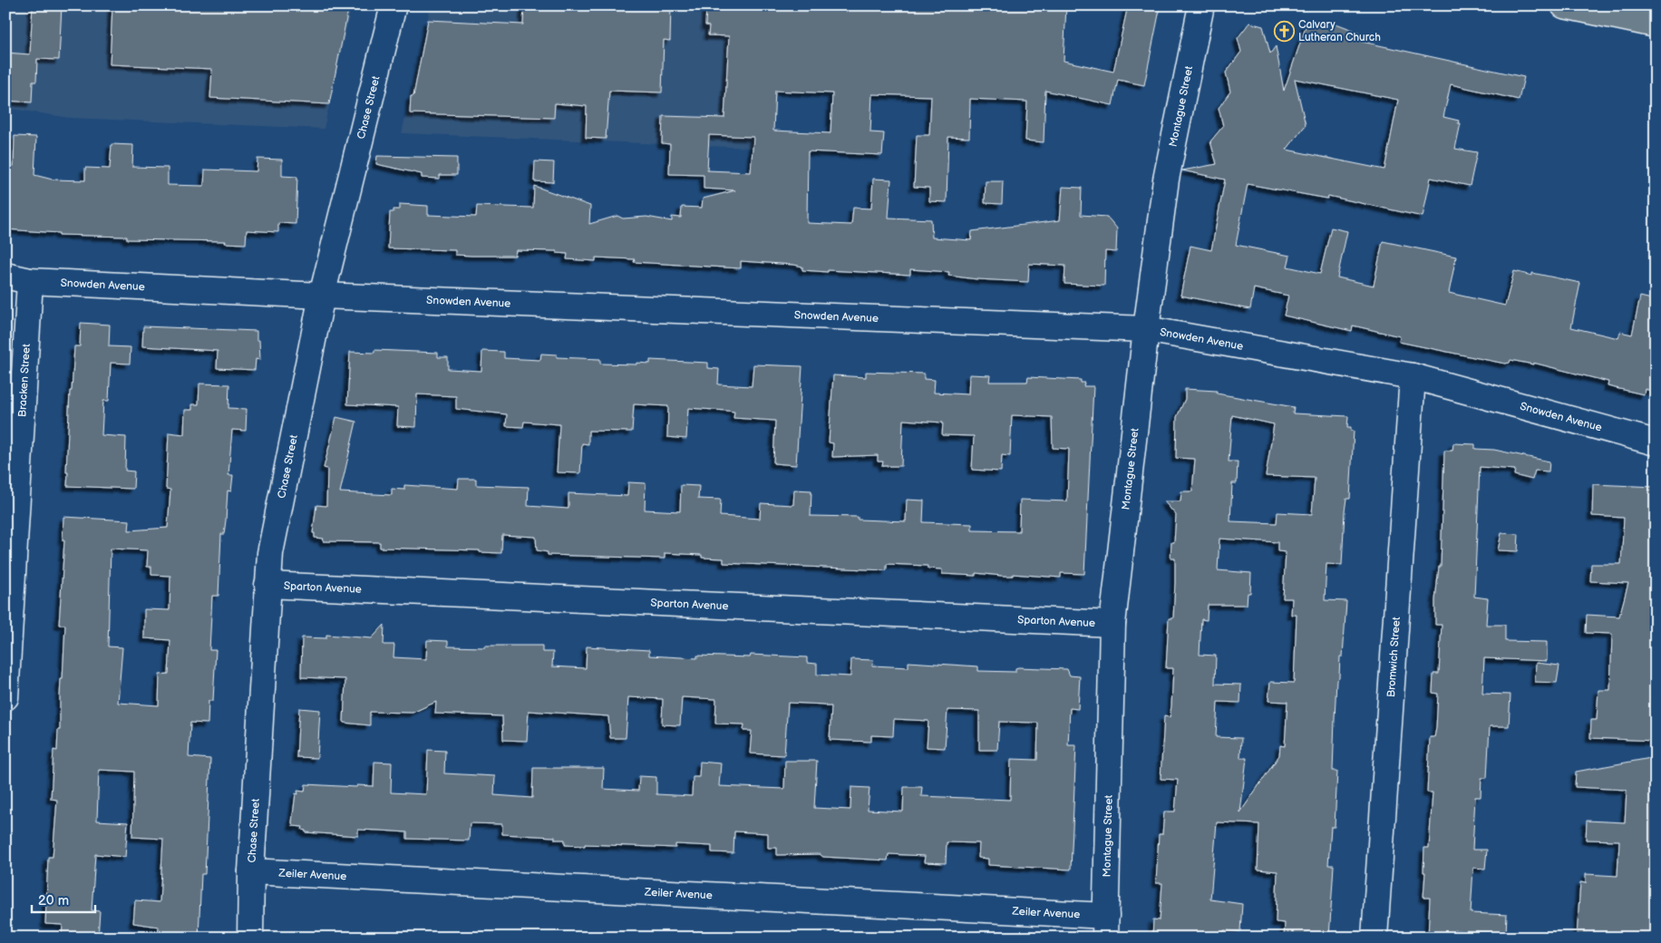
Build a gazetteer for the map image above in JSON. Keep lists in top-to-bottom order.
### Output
{
  "streets": {
    "street": [
      "Montague Street",
      "Chase Street",
      "Snowden Avenue",
      "Bracken Street",
      "Sparton Avenue",
      "Bromwich Street",
      "Zeiler Avenue"
    ]
  },
  "crossings": [
    ["Montague Street", "Snowden Avenue"],
    ["Montague Street", "Sparton Avenue"],
    ["Montague Street", "Zeiler Avenue"],
    ["Chase Street", "Snowden Avenue"],
    ["Chase Street", "Sparton Avenue"],
    ["Chase Street", "Zeiler Avenue"],
    ["Snowden Avenue", "Bracken Street"],
    ["Snowden Avenue", "Bromwich Street"]
  ],
  "places": {
    "church": ["Calvary Lutheran Church"]
  },
  "scale_bar": "20 m"
}
